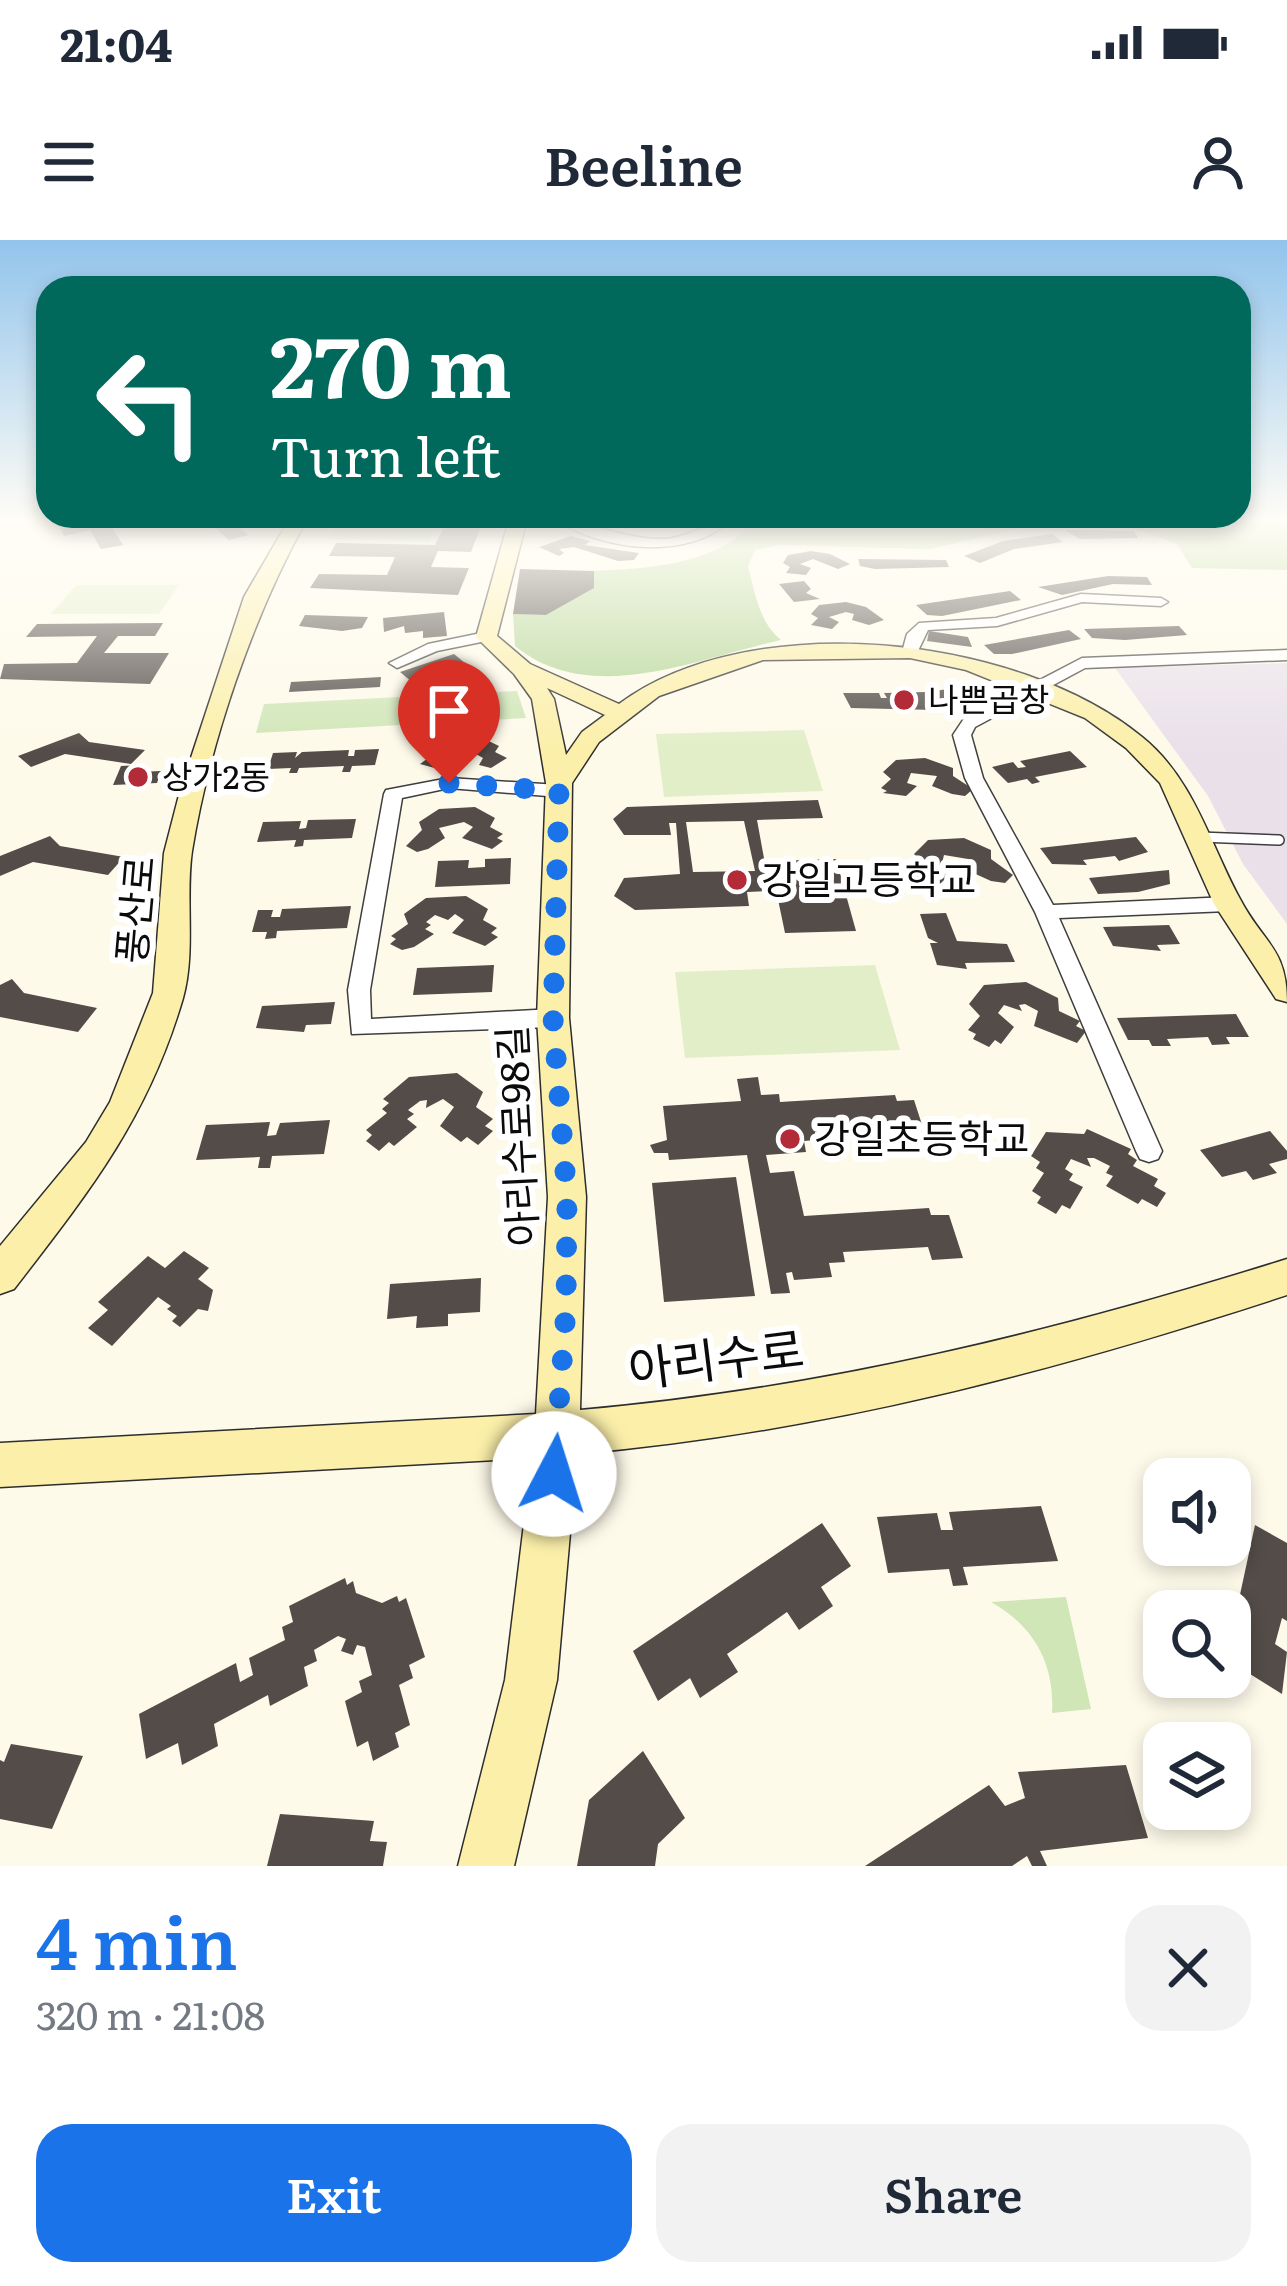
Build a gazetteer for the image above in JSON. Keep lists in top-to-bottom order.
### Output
{
  "streets": {
    "street": ["풍산로", "아리수로98길", "아리수로"]
  },
  "crossings": [
    ["아리수로98길", "아리수로"]
  ],
  "places": [
    "나쁜곱창",
    "상가2동",
    "강일고등학교",
    "강일초등학교"
  ],
  "page": {
    "status": "21:04",
    "header": "Beeline",
    "turn": ["270 m", "Turn left"],
    "heading": ["4 min", "320 m · 21:08"],
    "buttons": ["Exit", "Share"]
  }
}
